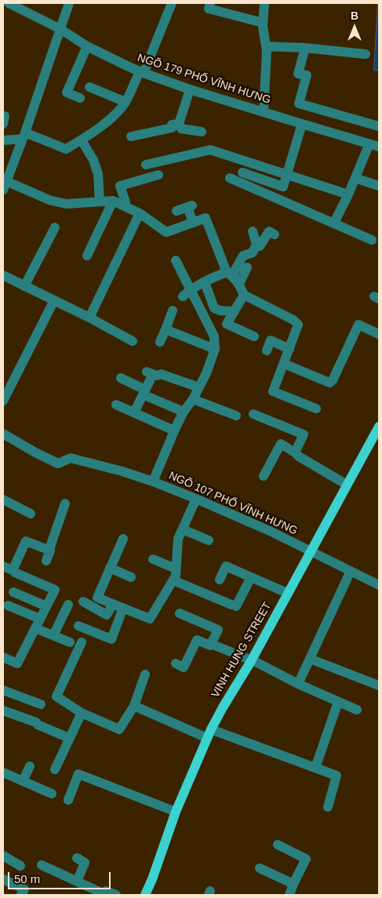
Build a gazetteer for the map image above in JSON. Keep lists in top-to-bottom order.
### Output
{
  "streets": {
    "main road": ["VINH HUNG STREET"],
    "street": ["NGÕ 179 PHỐ VĨNH HƯNG", "NGÕ 107 PHỐ VĨNH HƯNG"]
  },
  "crossings": [
    ["NGÕ 107 PHỐ VĨNH HƯNG", "VINH HUNG STREET"]
  ],
  "scale_bar": "50 m",
  "north": "top"
}
